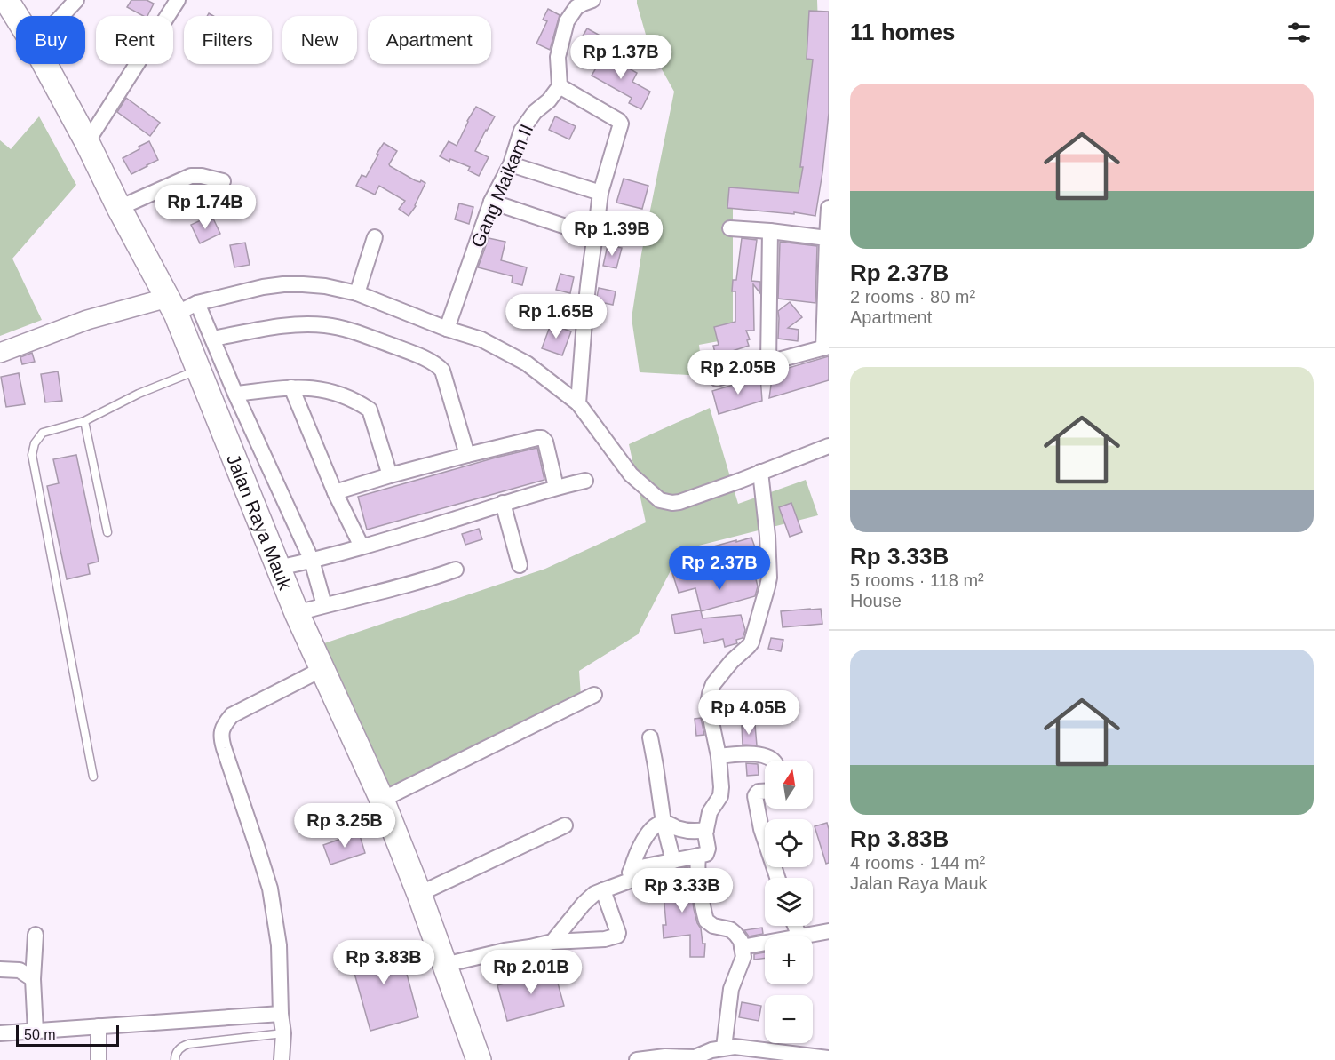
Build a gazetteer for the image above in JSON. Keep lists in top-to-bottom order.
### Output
{
  "streets": {
    "main road": ["Jalan Raya Mauk"],
    "street": ["Gang Maikam II"]
  },
  "scale_bar": "50 m",
  "north": "top",
  "page": {
    "heading": "11 homes",
    "chip": [
      "Buy",
      "Rent",
      "Filters",
      "New",
      "Apartment"
    ],
    "price": [
      "Rp 1.37B",
      "Rp 1.74B",
      "Rp 1.39B",
      "Rp 1.65B",
      "Rp 2.05B",
      "Rp 2.37B",
      "Rp 4.05B",
      "Rp 3.25B",
      "Rp 3.33B",
      "Rp 3.83B",
      "Rp 2.01B"
    ],
    "list": [
      {
        "name": "Rp 2.37B",
        "note": "2 rooms · 80 m² · Apartment"
      },
      {
        "name": "Rp 3.33B",
        "note": "5 rooms · 118 m² · House"
      },
      {
        "name": "Rp 3.83B",
        "note": "4 rooms · 144 m² · Jalan Raya Mauk"
      }
    ],
    "map_buttons": ["+", "−"],
    "scale": "50 m"
  }
}
